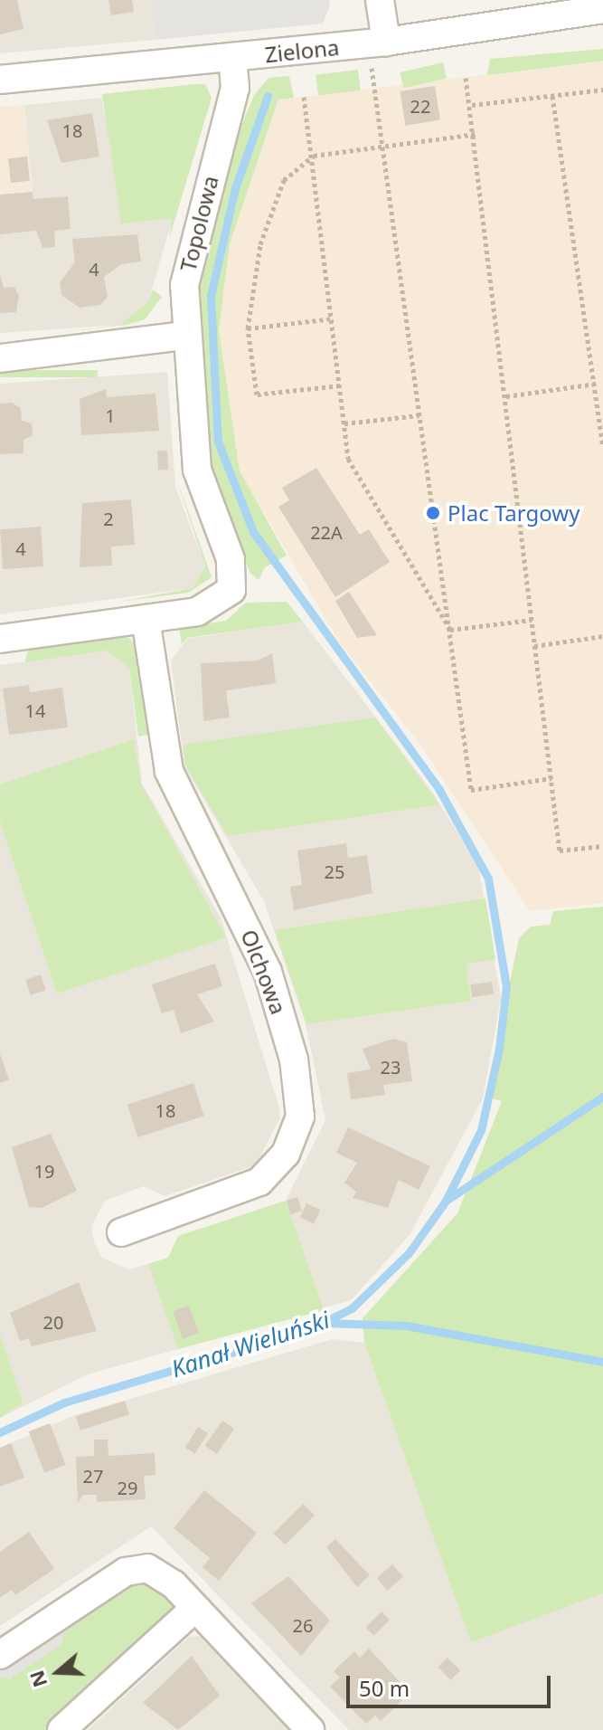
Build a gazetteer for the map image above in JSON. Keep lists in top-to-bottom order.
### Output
{
  "streets": {
    "street": ["Zielona", "Topolowa", "Olchowa"]
  },
  "crossings": [
    ["Zielona", "Topolowa"]
  ],
  "water": ["Kanał Wieluński"],
  "places": ["Plac Targowy"],
  "house_numbers": [
    "22",
    "18",
    "4",
    "1",
    "2",
    "22A",
    "4",
    "14",
    "25",
    "23",
    "18",
    "19",
    "20",
    "27",
    "29",
    "26"
  ],
  "scale_bar": "50 m",
  "north": "left"
}
